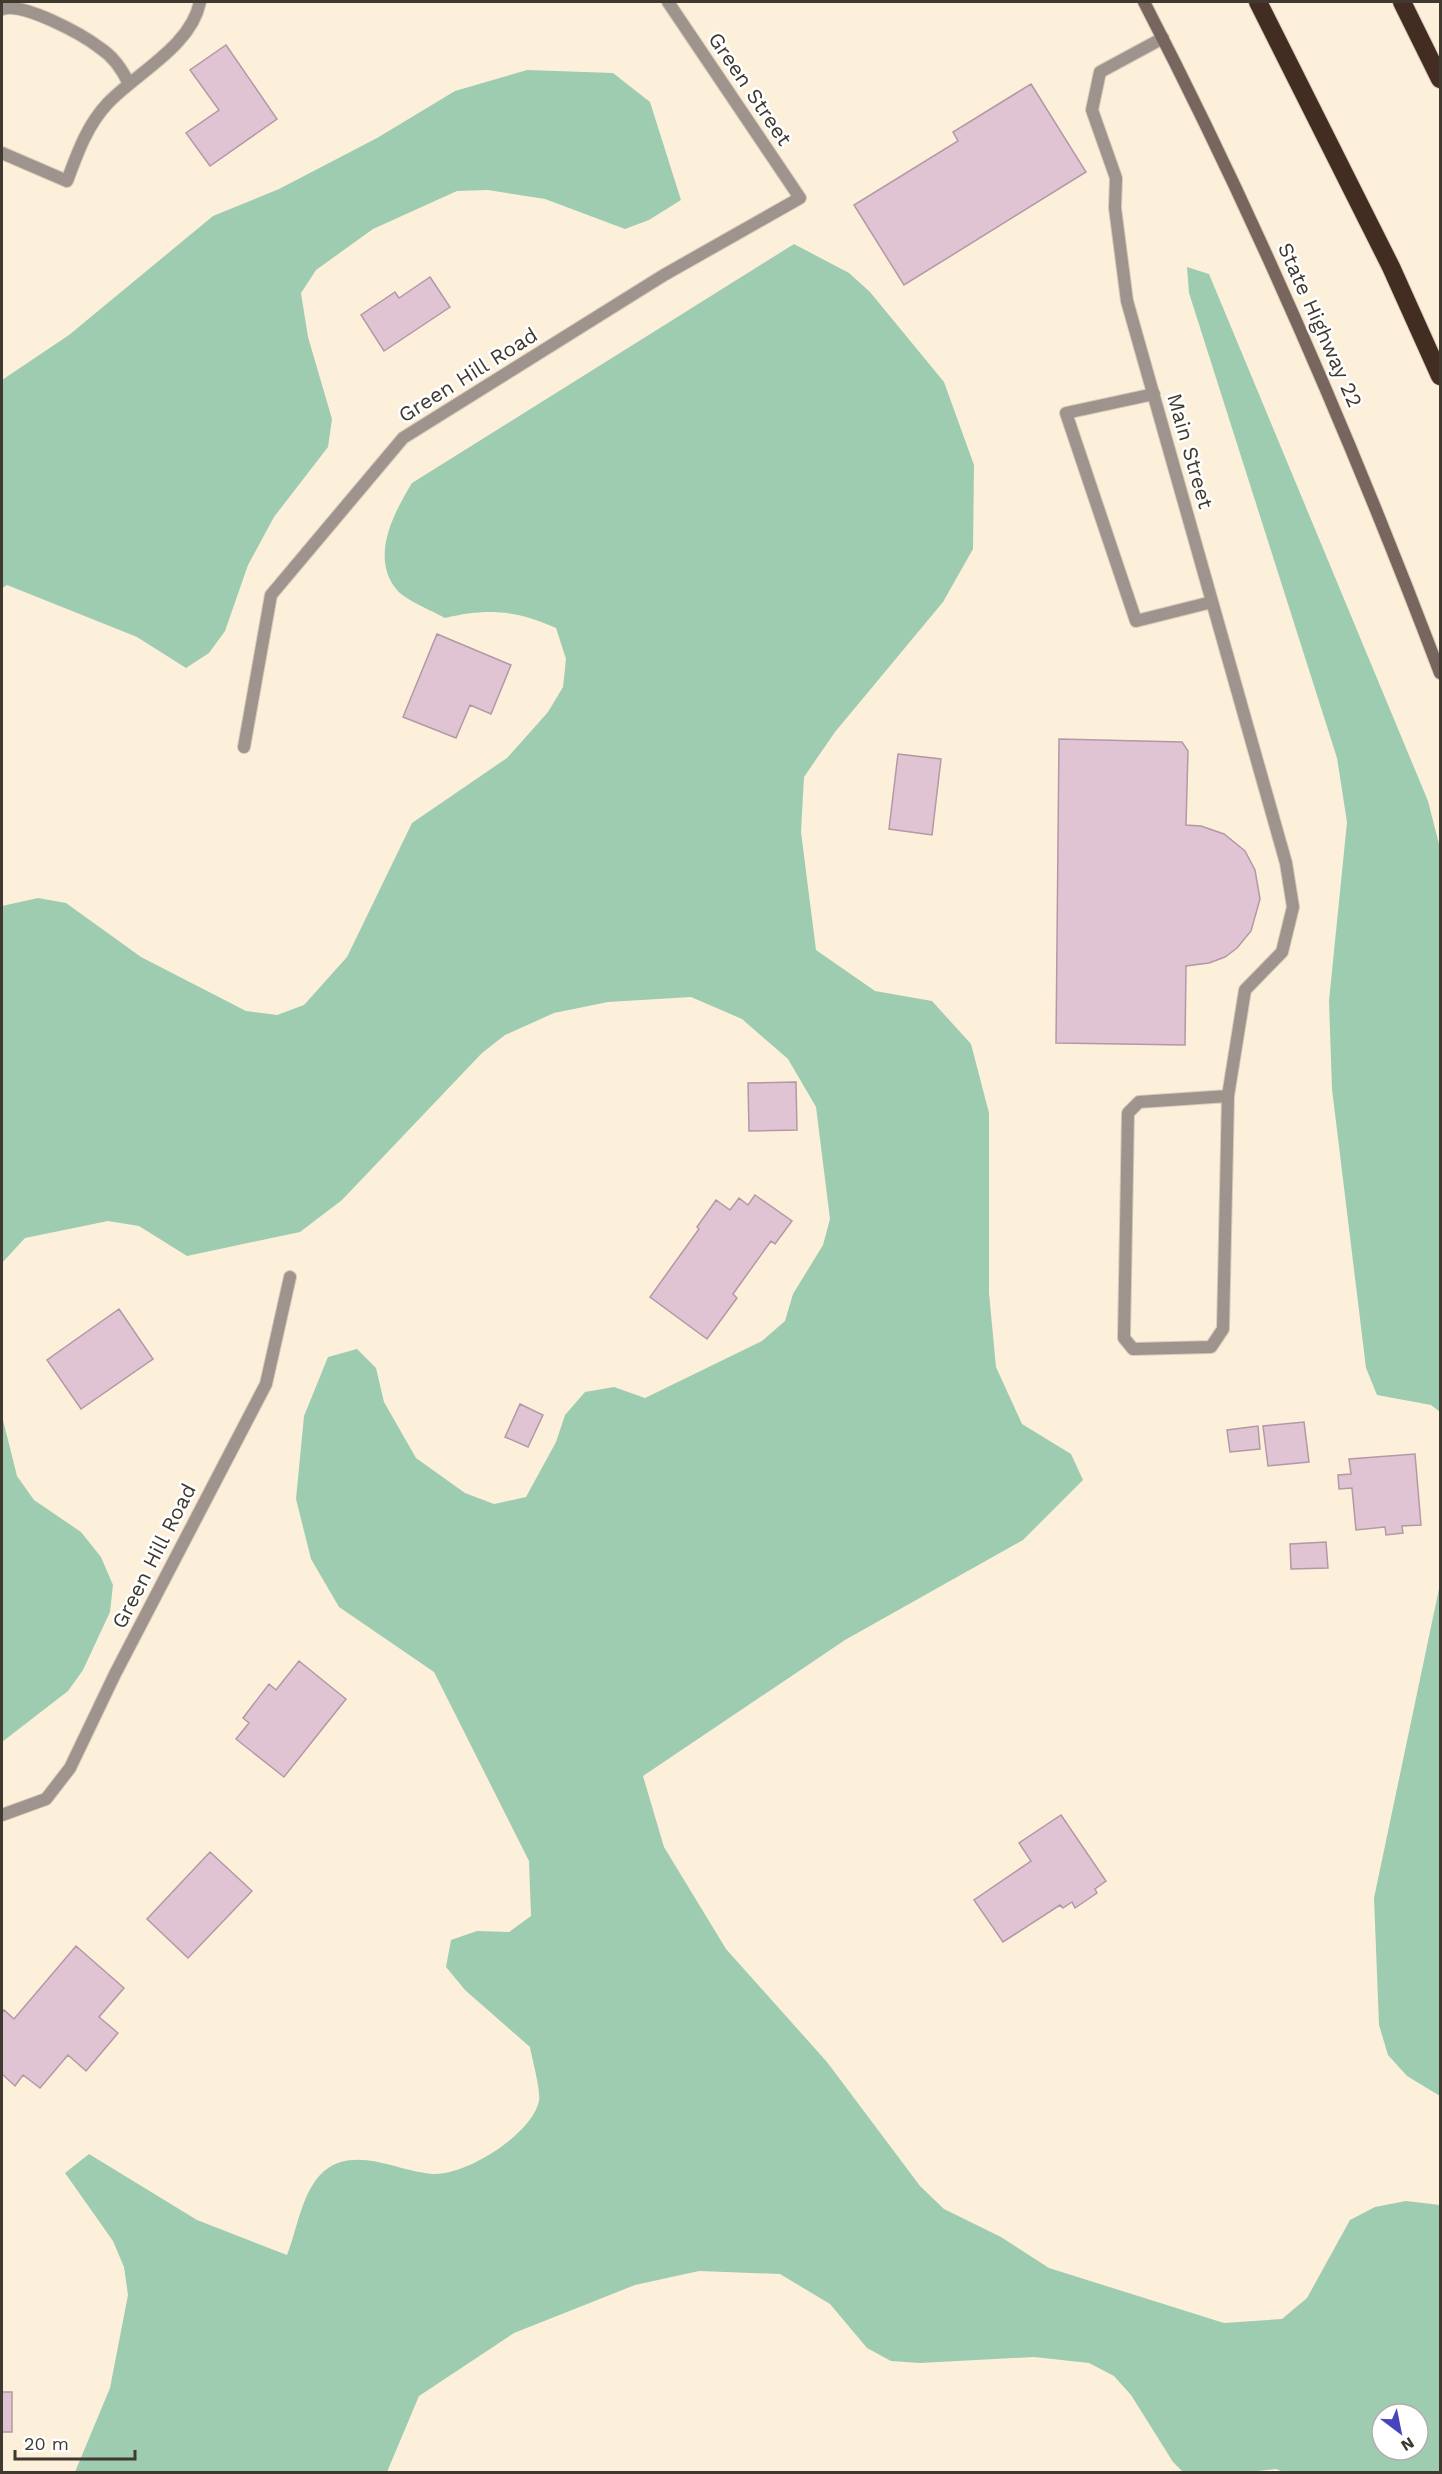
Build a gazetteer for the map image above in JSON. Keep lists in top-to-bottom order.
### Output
{
  "streets": {
    "main road": ["State Highway 22"],
    "street": ["Green Street", "Green Hill Road", "Main Street"]
  },
  "crossings": [
    ["Green Street", "Green Hill Road"],
    ["State Highway 22", "Main Street"]
  ],
  "scale_bar": "20 m",
  "north": "bottom right"
}
